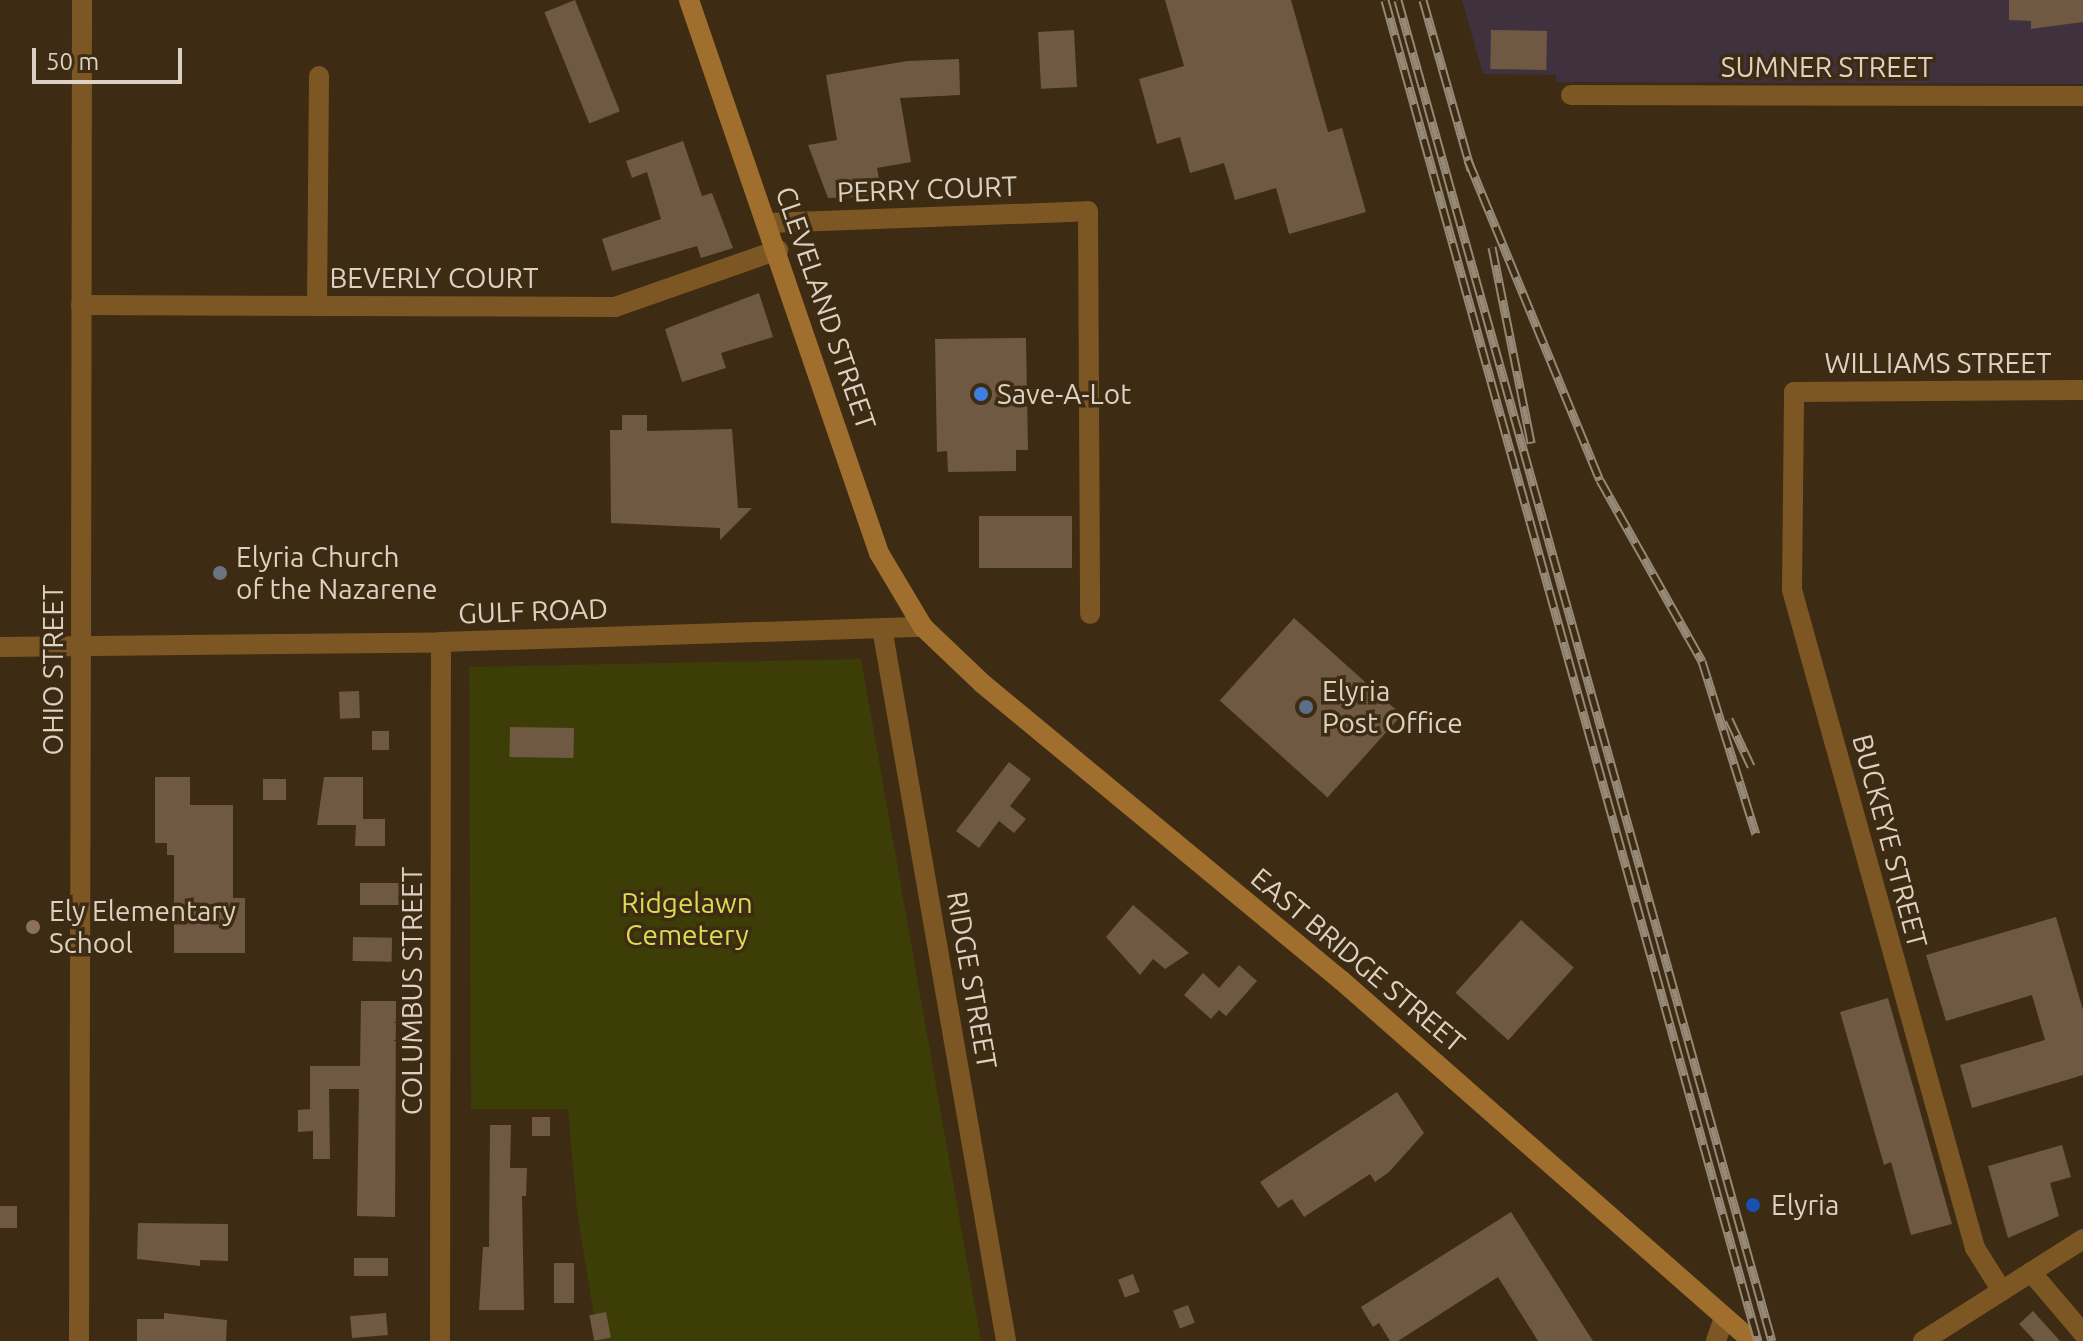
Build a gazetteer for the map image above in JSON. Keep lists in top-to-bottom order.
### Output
{
  "streets": {
    "main road": ["CLEVELAND STREET", "EAST BRIDGE STREET"],
    "street": [
      "SUMNER STREET",
      "PERRY COURT",
      "BEVERLY COURT",
      "WILLIAMS STREET",
      "GULF ROAD",
      "OHIO STREET",
      "BUCKEYE STREET",
      "RIDGE STREET",
      "COLUMBUS STREET"
    ]
  },
  "crossings": [
    ["PERRY COURT", "CLEVELAND STREET"],
    ["BEVERLY COURT", "CLEVELAND STREET"],
    ["BEVERLY COURT", "OHIO STREET"],
    ["CLEVELAND STREET", "GULF ROAD"],
    ["CLEVELAND STREET", "EAST BRIDGE STREET"],
    ["WILLIAMS STREET", "BUCKEYE STREET"],
    ["GULF ROAD", "OHIO STREET"],
    ["GULF ROAD", "EAST BRIDGE STREET"],
    ["GULF ROAD", "RIDGE STREET"],
    ["GULF ROAD", "COLUMBUS STREET"]
  ],
  "parks": ["Ridgelawn Cemetery"],
  "places": [
    "Save-A-Lot",
    "Elyria Church of the Nazarene",
    "Elyria Post Office",
    "Ely Elementary School",
    "Elyria"
  ],
  "scale_bar": "50 m"
}
